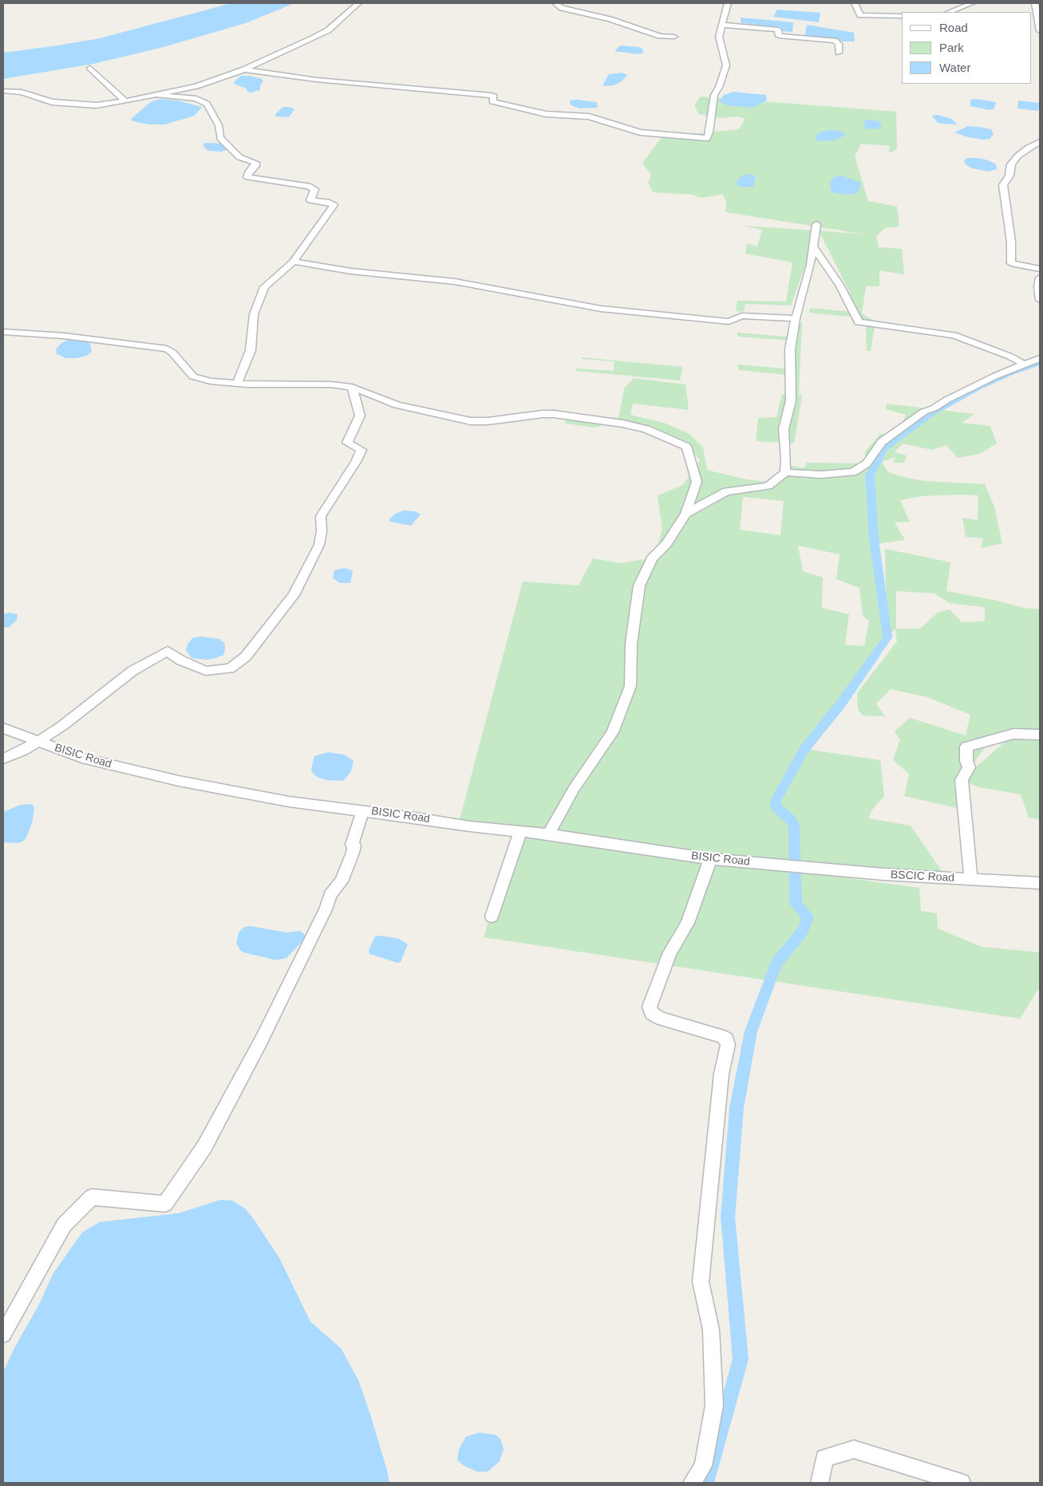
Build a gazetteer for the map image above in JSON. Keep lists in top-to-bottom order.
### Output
{
  "streets": {
    "street": ["BISIC Road", "BSCIC Road"]
  },
  "crossings": [
    ["BISIC Road", "BSCIC Road"]
  ],
  "legend": ["Road", "Park", "Water"]
}
